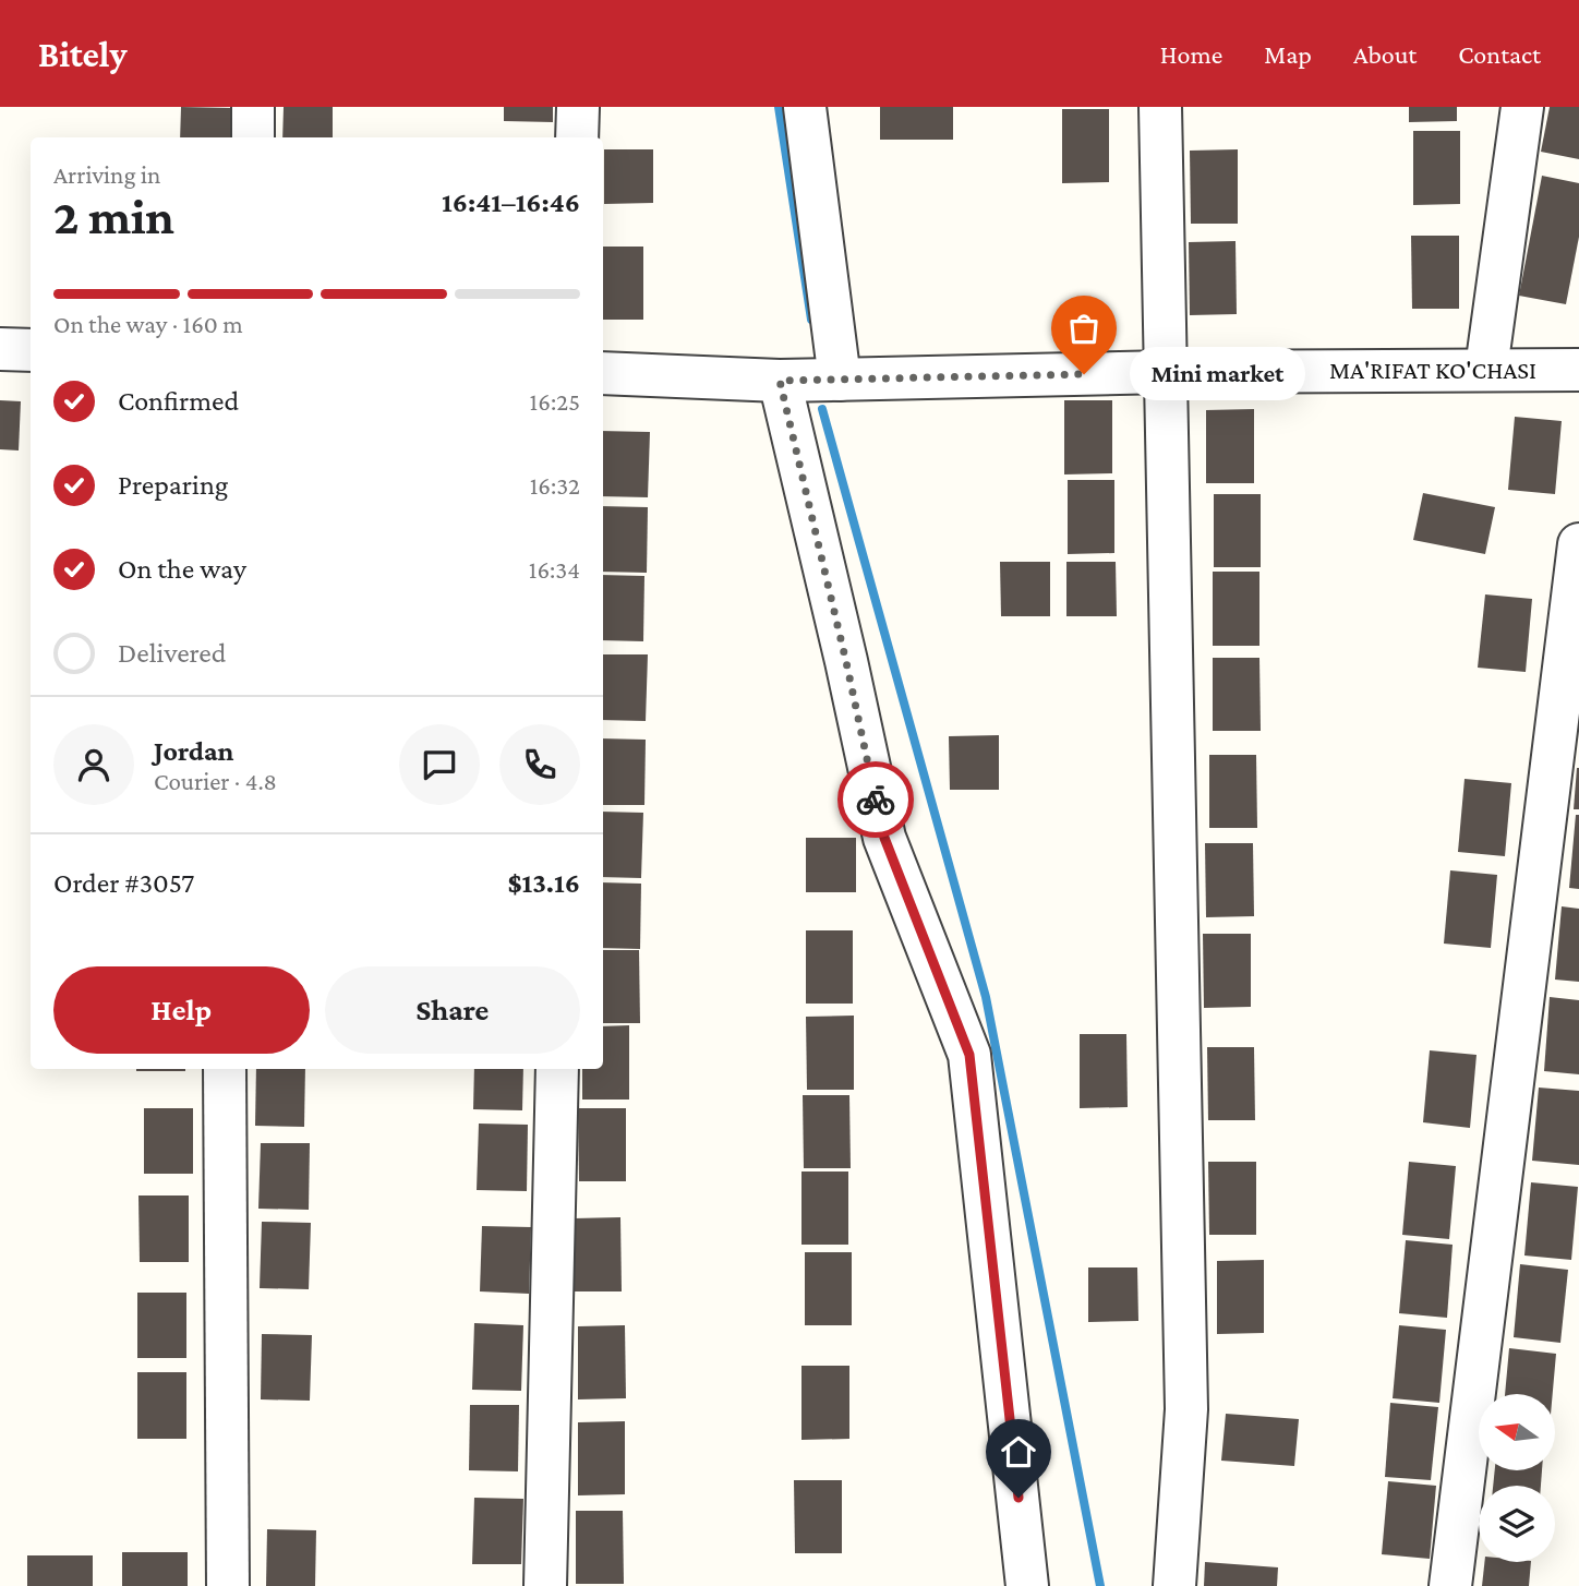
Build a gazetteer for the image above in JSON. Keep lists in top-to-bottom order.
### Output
{
  "streets": {
    "street": ["MA'RIFAT KO'CHASI"]
  },
  "places": ["Mini market"],
  "north": "left",
  "page": {
    "header": "Bitely",
    "nav": [
      "Home",
      "Map",
      "About",
      "Contact"
    ],
    "heading": ["2 min", "Arriving in", "16:41–16:46"],
    "panel": [
      "Jordan",
      "Courier · 4.8",
      "Order #3057",
      "$13.16"
    ],
    "bar": "On the way · 160 m",
    "bubble": "Mini market",
    "list": [
      ["Confirmed", "16:25"],
      ["Preparing", "16:32"],
      ["On the way", "16:34"],
      "Delivered"
    ],
    "buttons": ["Help", "Share"]
  }
}
